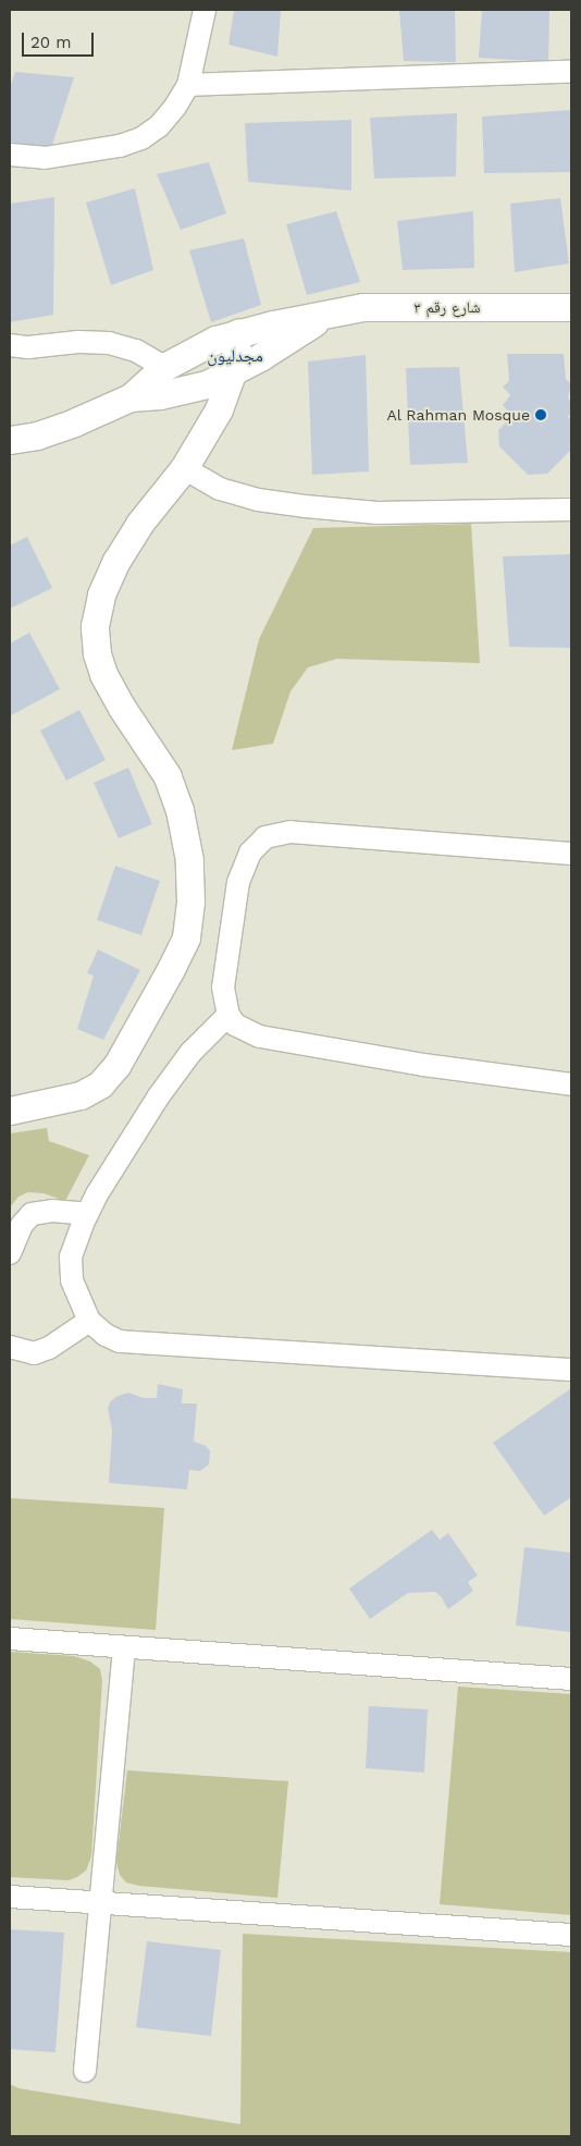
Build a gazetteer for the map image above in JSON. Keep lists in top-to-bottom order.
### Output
{
  "streets": {
    "street": ["شارع رقم ٣"]
  },
  "districts": ["مجدليون"],
  "places": ["Al Rahman Mosque"],
  "scale_bar": "20 m"
}
